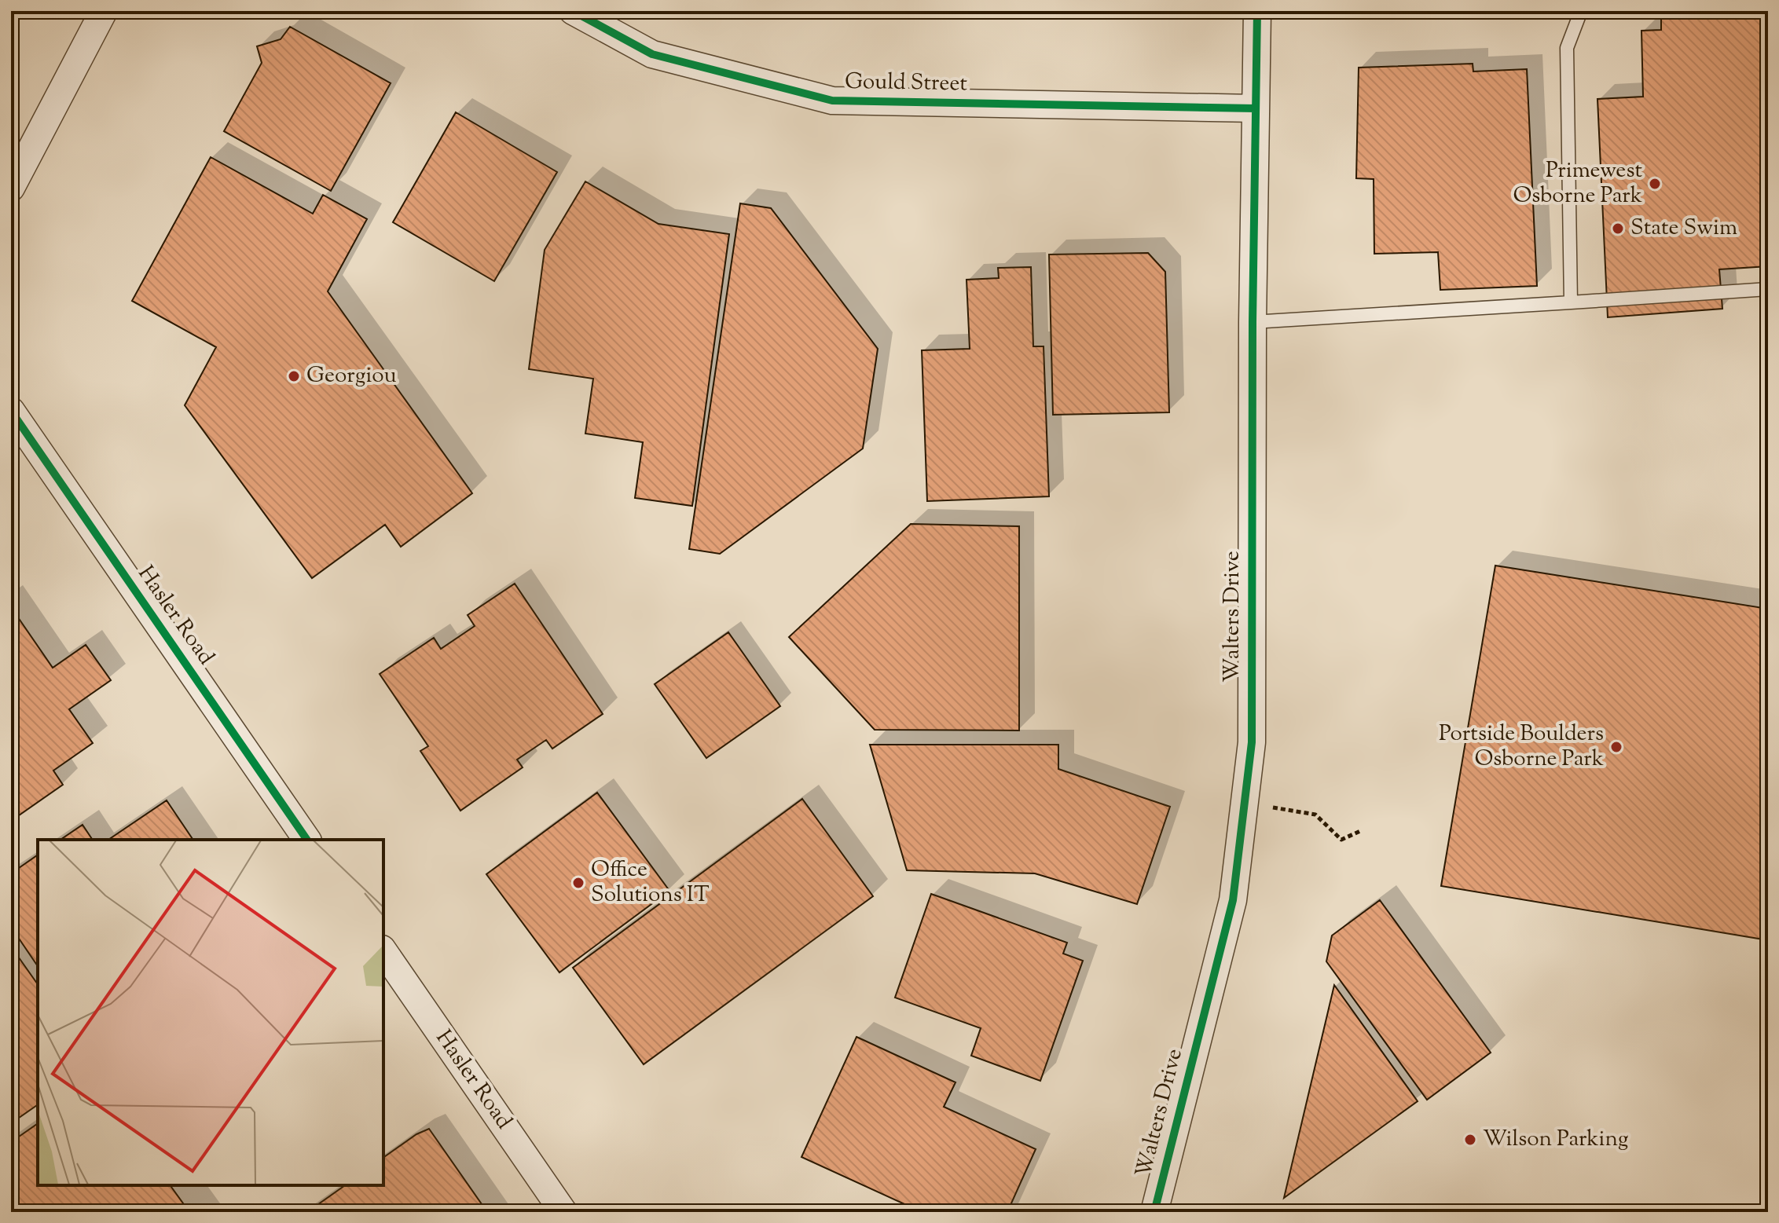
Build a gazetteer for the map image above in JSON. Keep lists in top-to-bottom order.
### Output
{
  "streets": {
    "street": ["Gould Street", "Hasler Road", "Walters Drive"]
  },
  "crossings": [
    ["Gould Street", "Walters Drive"]
  ],
  "places": [
    "Primewest Osborne Park",
    "State Swim",
    "Georgiou",
    "Portside Boulders Osborne Park",
    "Office Solutions IT",
    "Wilson Parking"
  ]
}
